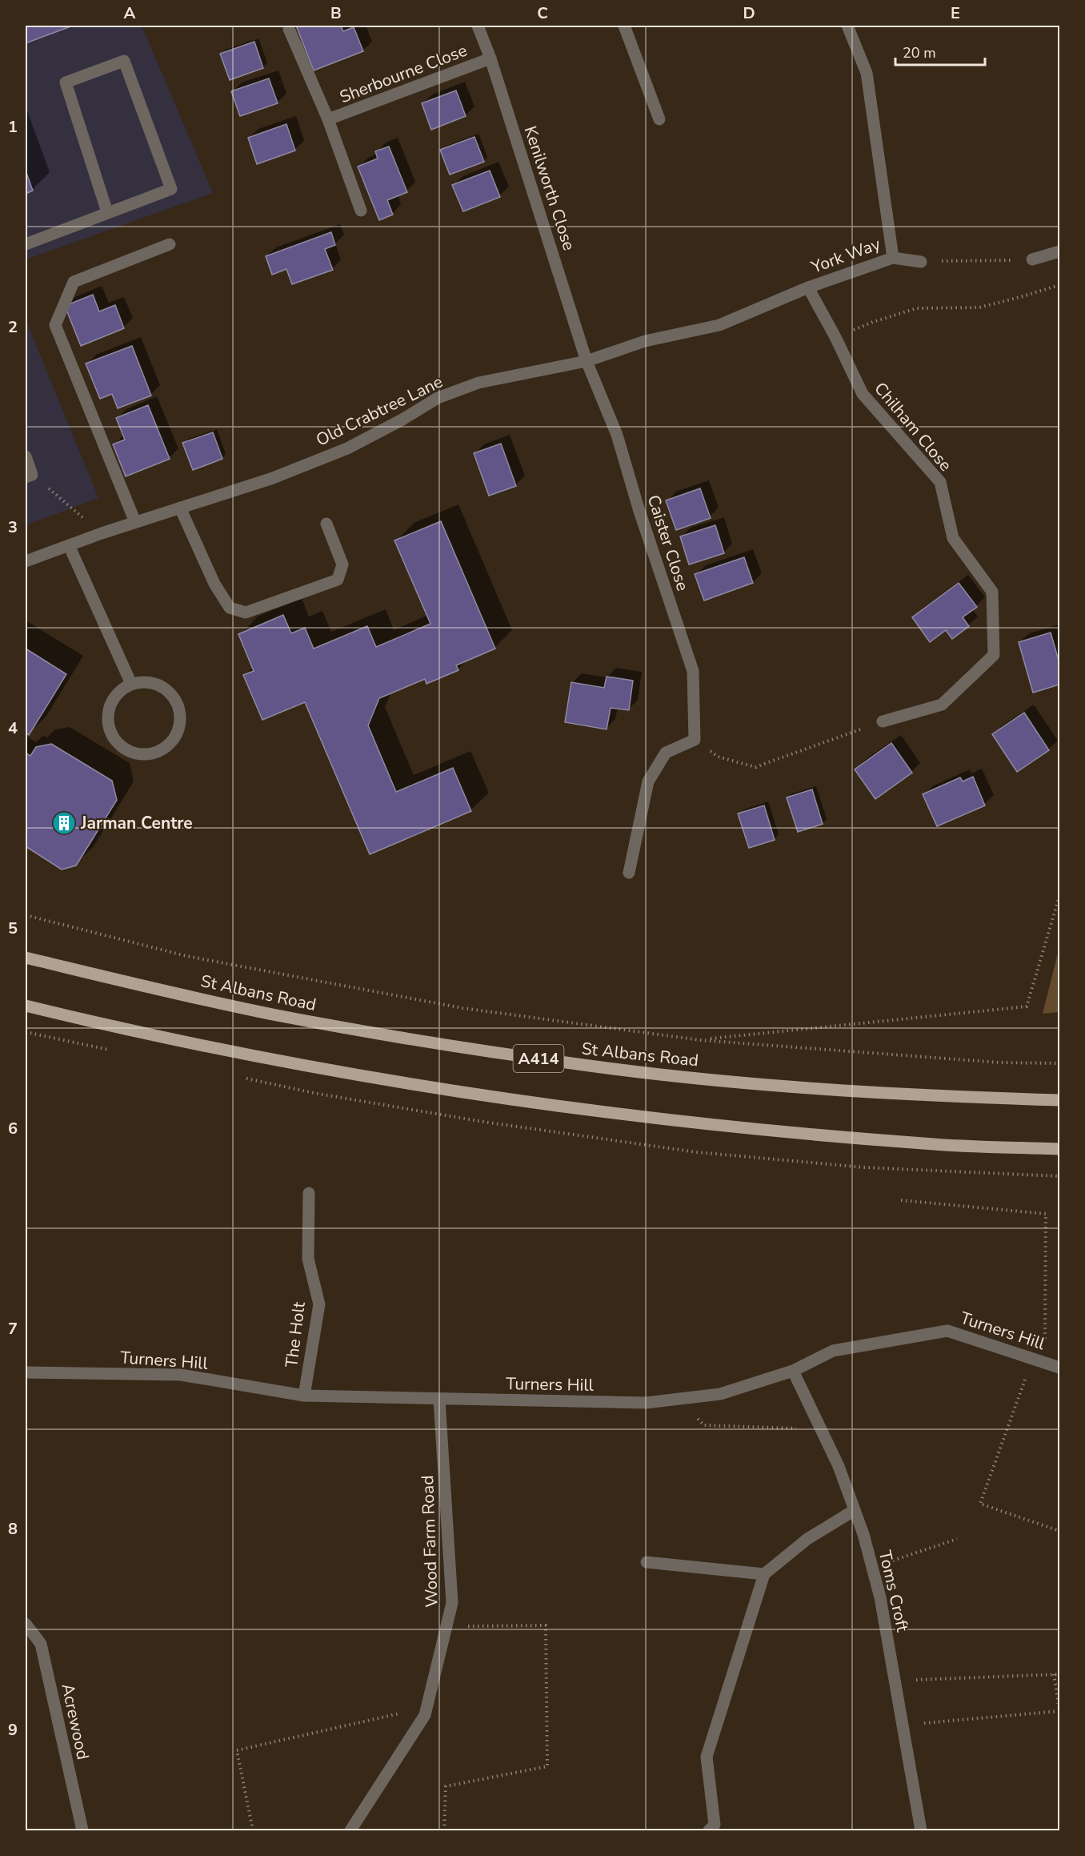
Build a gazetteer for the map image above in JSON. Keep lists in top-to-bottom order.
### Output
{
  "streets": {
    "main road": ["St Albans Road", "A414"],
    "street": [
      "Sherbourne Close",
      "Kenilworth Close",
      "York Way",
      "Old Crabtree Lane",
      "Chilham Close",
      "Caister Close",
      "Turners Hill",
      "The Holt",
      "Wood Farm Road",
      "Toms Croft",
      "Acrewood"
    ]
  },
  "crossings": [
    ["Sherbourne Close", "Kenilworth Close"],
    ["Kenilworth Close", "York Way"],
    ["Kenilworth Close", "Old Crabtree Lane"],
    ["Kenilworth Close", "Caister Close"],
    ["York Way", "Old Crabtree Lane"],
    ["York Way", "Chilham Close"],
    ["York Way", "Caister Close"],
    ["Old Crabtree Lane", "Caister Close"],
    ["Turners Hill", "The Holt"],
    ["Turners Hill", "Wood Farm Road"],
    ["Turners Hill", "Toms Croft"]
  ],
  "places": {
    "building": ["Jarman Centre"]
  },
  "scale_bar": "20 m",
  "grid": {
    "columns": [
      "A",
      "B",
      "C",
      "D",
      "E"
    ],
    "rows": [
      "1",
      "2",
      "3",
      "4",
      "5",
      "6",
      "7",
      "8",
      "9"
    ]
  }
}
